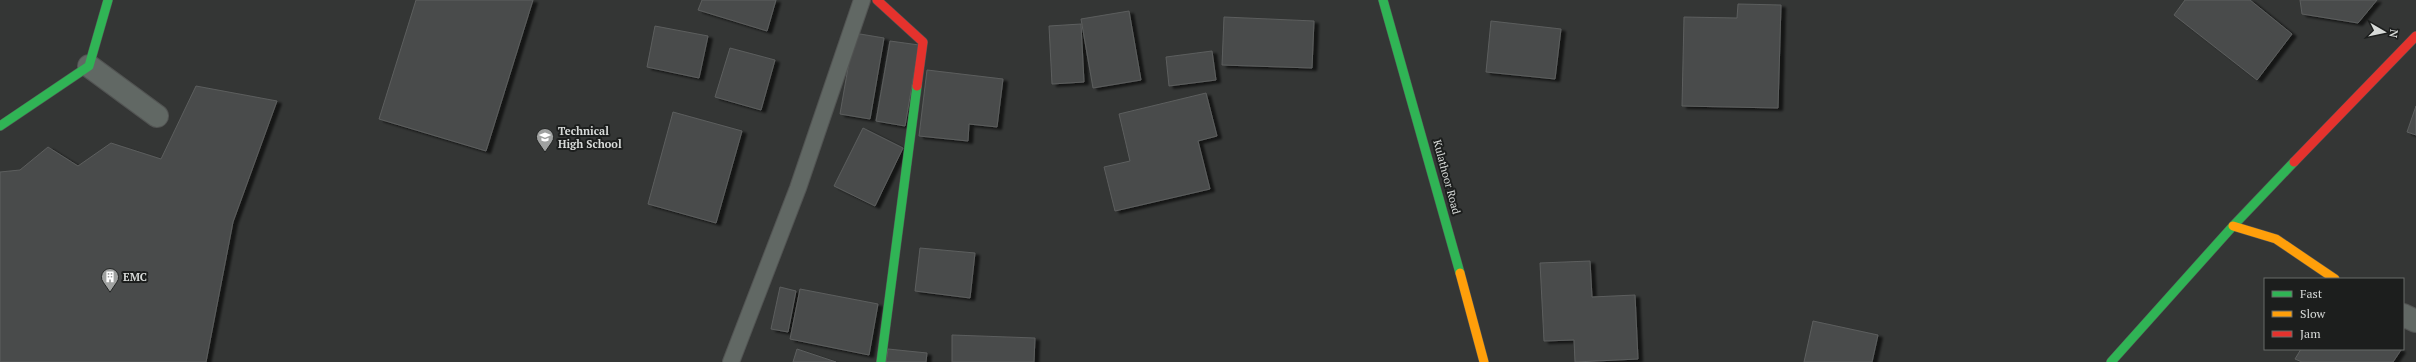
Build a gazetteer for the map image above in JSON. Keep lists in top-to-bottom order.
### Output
{
  "streets": {
    "main road": ["Kulathoor Road"]
  },
  "places": {
    "school or university": ["Technical High School"],
    "building": ["EMC"]
  },
  "legend": ["Fast", "Slow", "Jam"],
  "north": "right"
}
